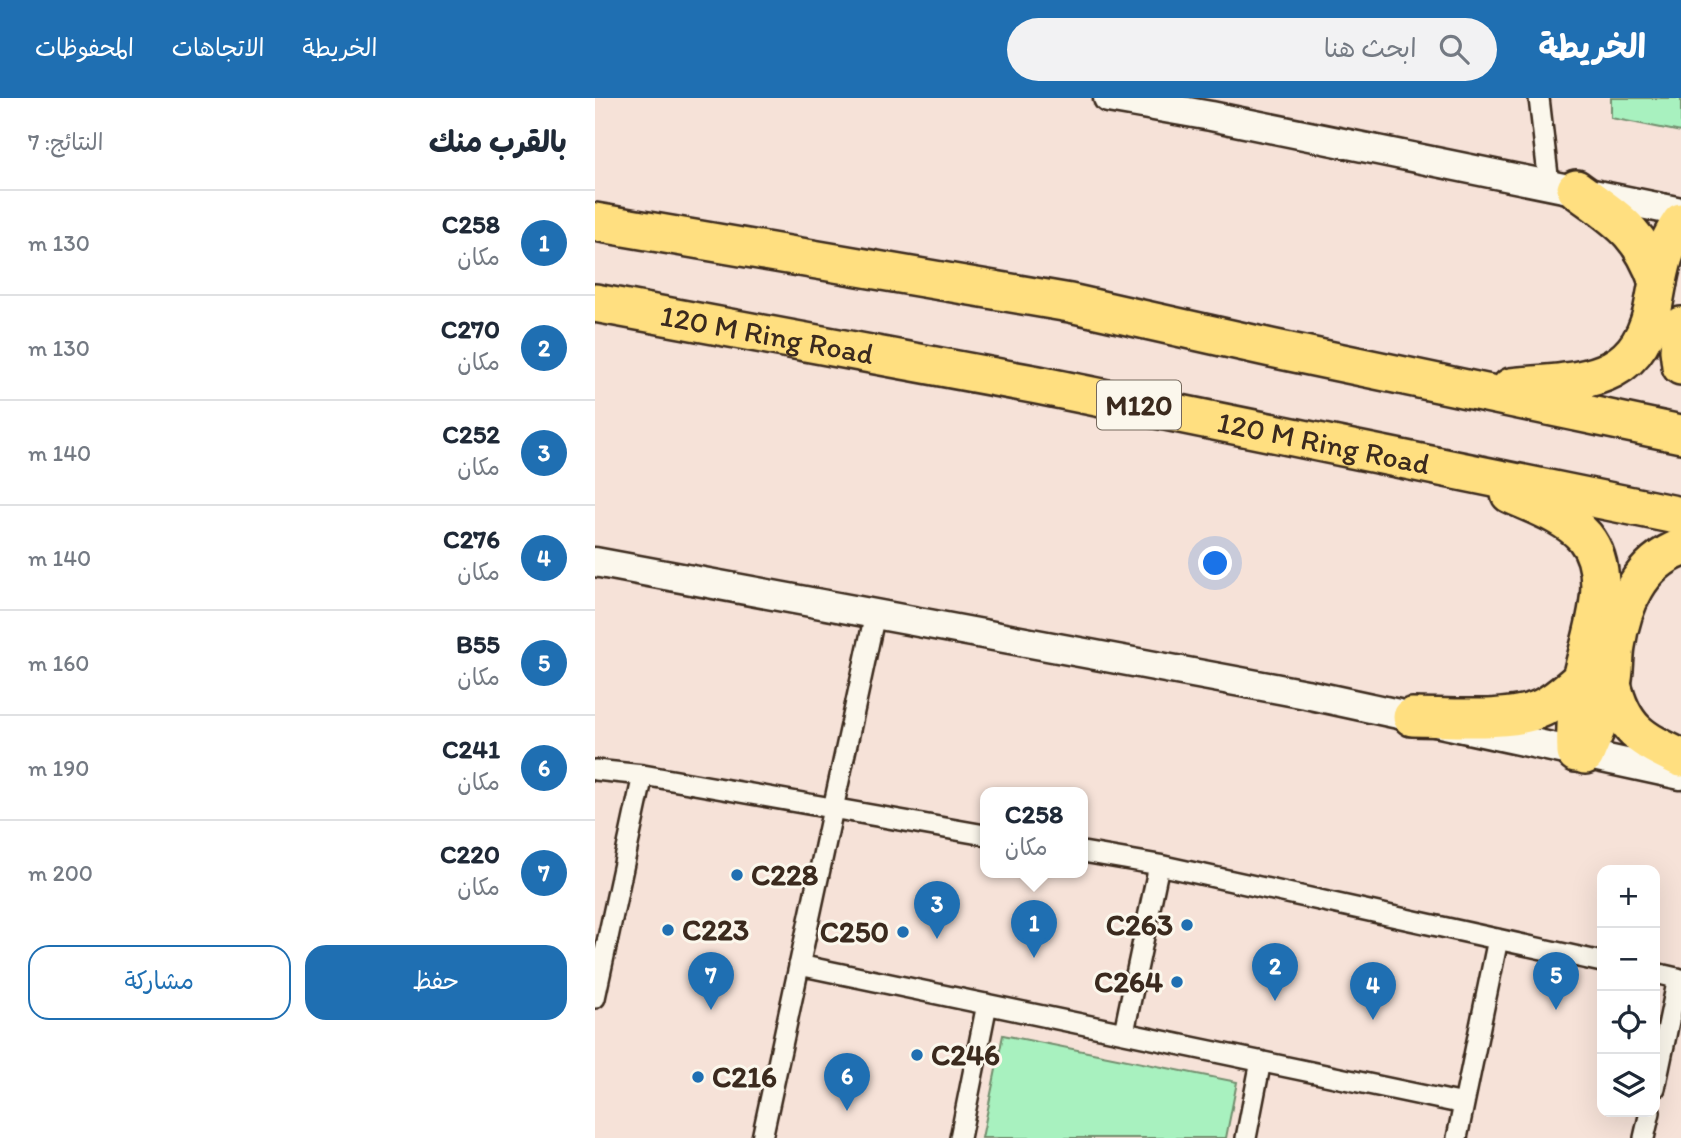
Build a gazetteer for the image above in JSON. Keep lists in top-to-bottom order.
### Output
{
  "streets": {
    "highway": ["120 M Ring Road", "M120"]
  },
  "places": [
    "C228",
    "C263",
    "C223",
    "C250",
    "C264",
    "C246",
    "C216"
  ],
  "page": {
    "header": "الخريطة",
    "search": "ابحث هنا",
    "nav": ["الخريطة", "الاتجاهات", "المحفوظات"],
    "heading": ["بالقرب منك", "النتائج: 7"],
    "list": [
      {
        "mark": "1",
        "name": "C258",
        "note": "مكان",
        "value": "130 m"
      },
      {
        "mark": "2",
        "name": "C270",
        "note": "مكان",
        "value": "130 m"
      },
      {
        "mark": "3",
        "name": "C252",
        "note": "مكان",
        "value": "140 m"
      },
      {
        "mark": "4",
        "name": "C276",
        "note": "مكان",
        "value": "140 m"
      },
      {
        "mark": "5",
        "name": "B55",
        "note": "مكان",
        "value": "160 m"
      },
      {
        "mark": "6",
        "name": "C241",
        "note": "مكان",
        "value": "190 m"
      },
      {
        "mark": "7",
        "name": "C220",
        "note": "مكان",
        "value": "200 m"
      }
    ],
    "popup": ["C258", "مكان"],
    "map_buttons": ["+", "−"],
    "pins": [
      "3",
      "1",
      "2",
      "5",
      "7",
      "4",
      "6"
    ],
    "buttons": ["حفظ", "مشاركة"]
  }
}
